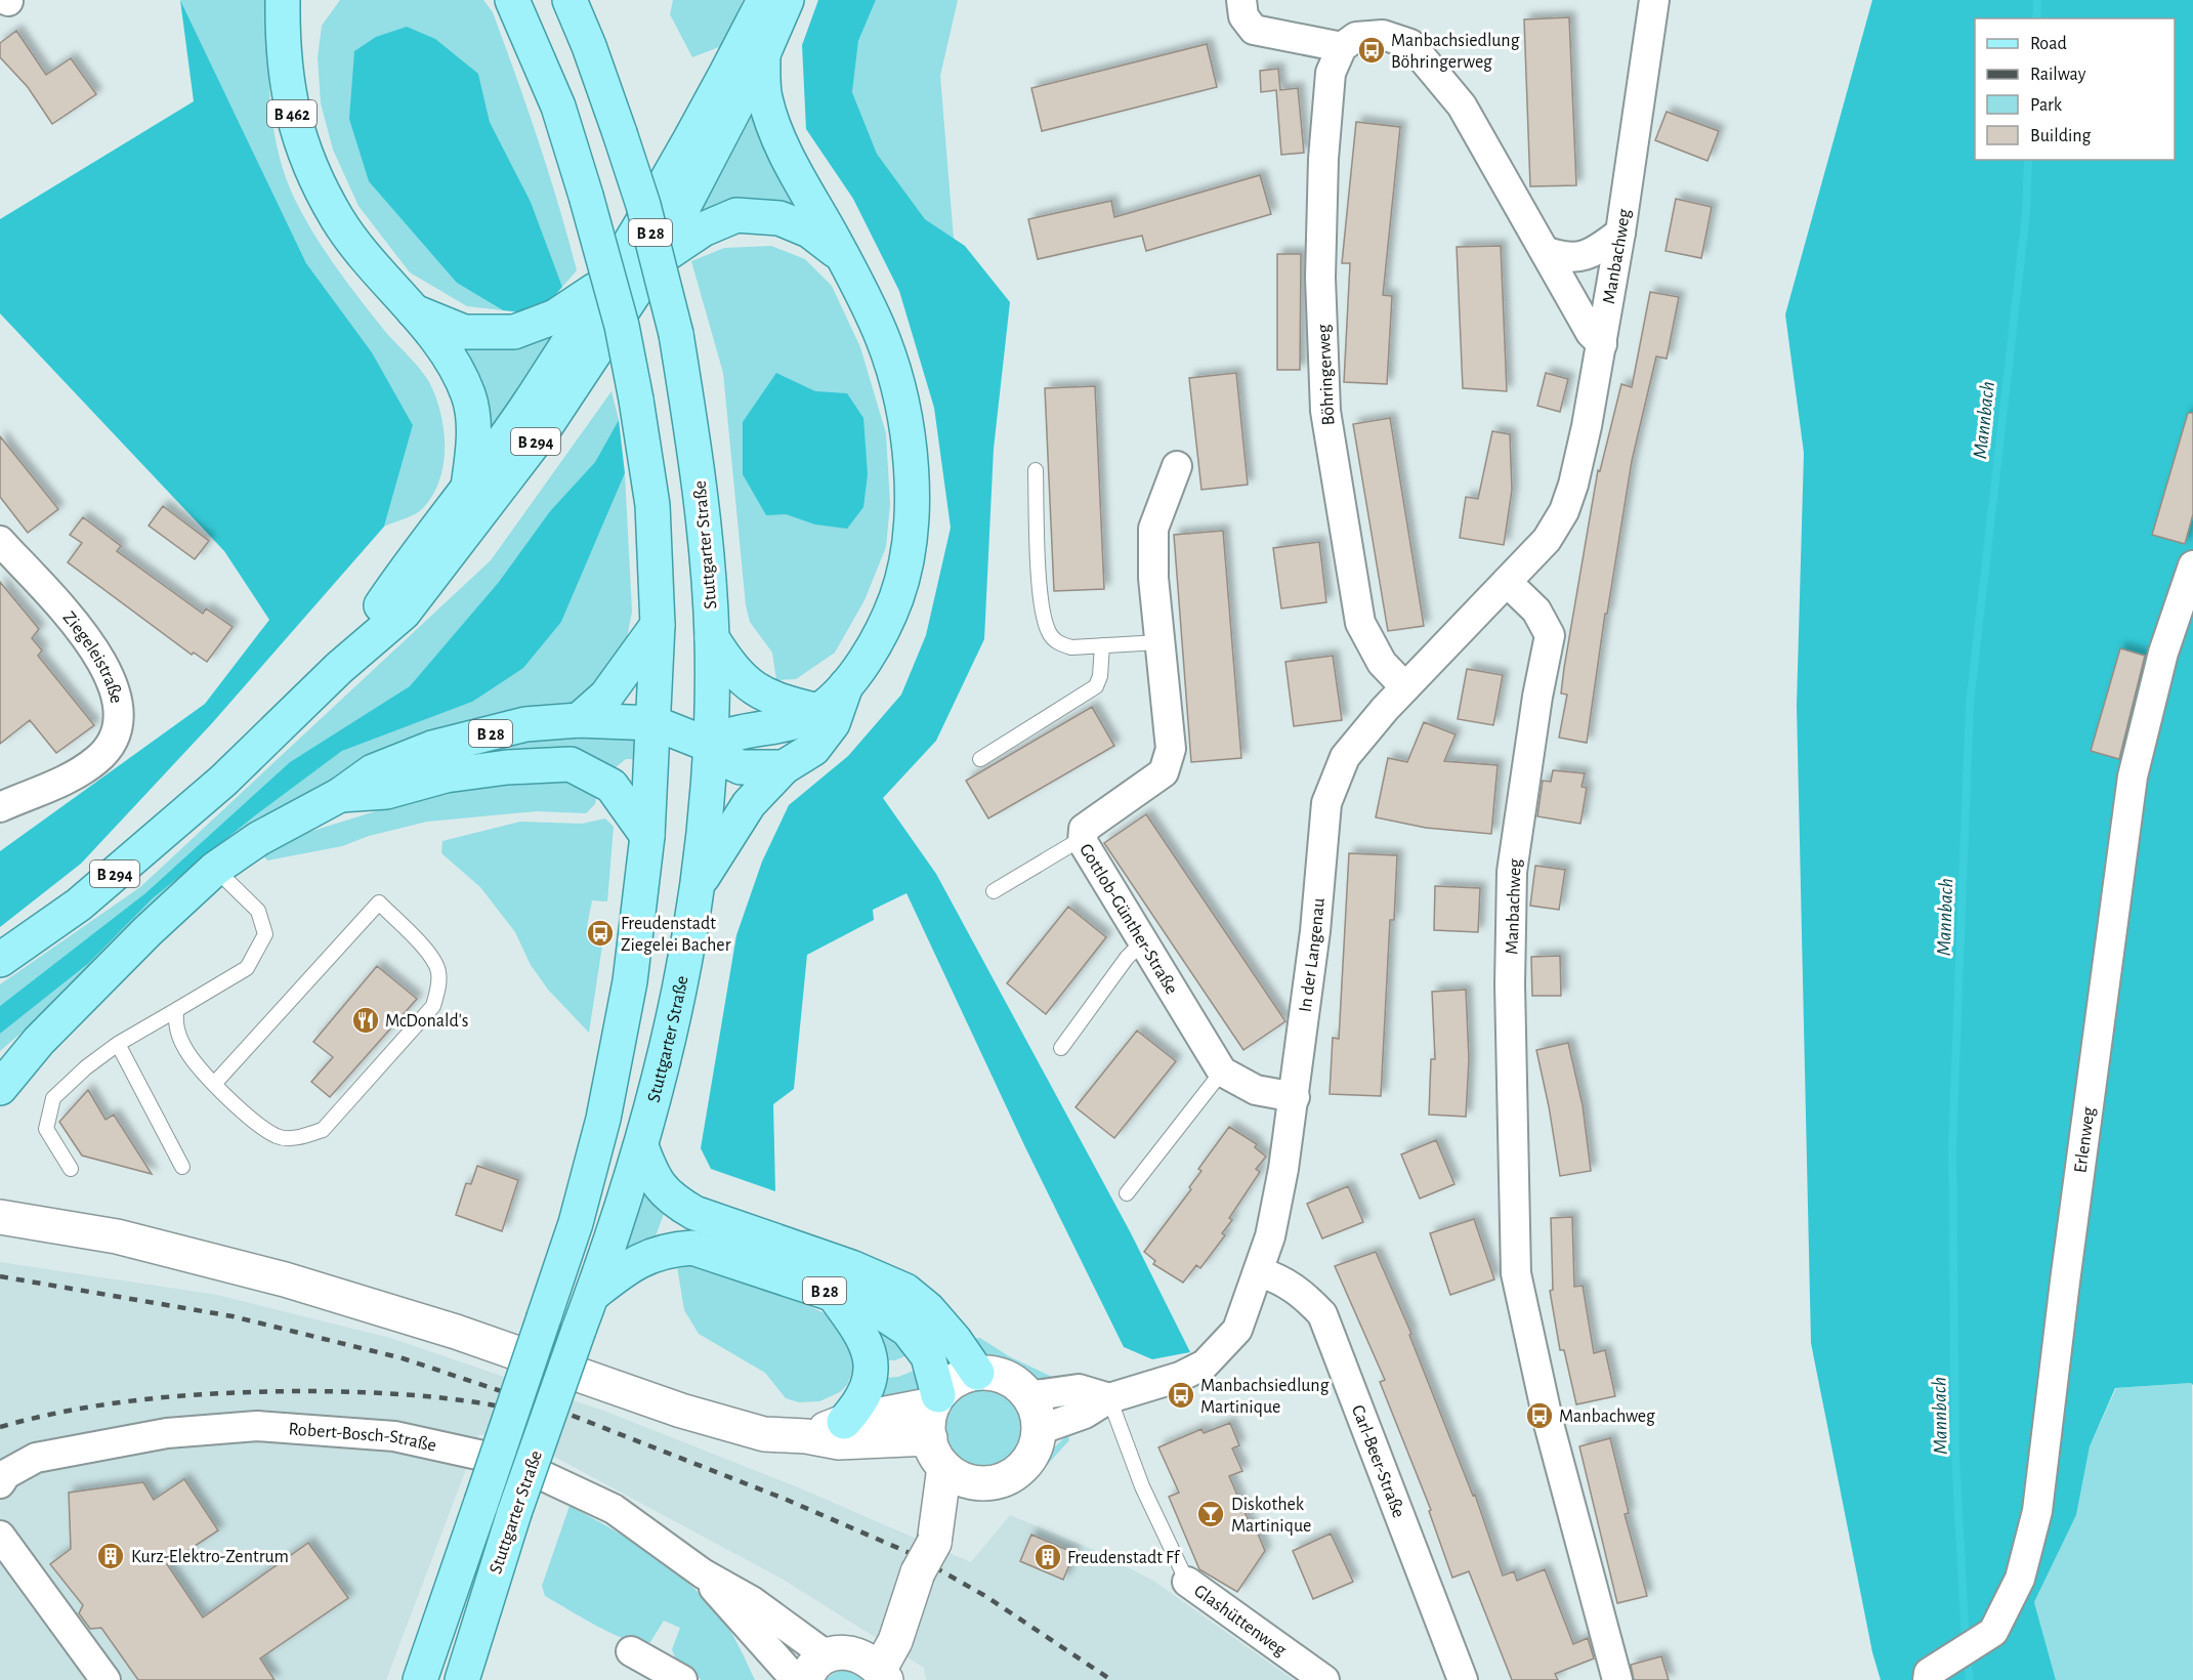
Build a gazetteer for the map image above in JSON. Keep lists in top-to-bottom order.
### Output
{
  "streets": {
    "main road": [
      "B 462",
      "B 28",
      "B 294",
      "Stuttgarter Straße"
    ],
    "street": [
      "Manbachweg",
      "Böhringerweg",
      "Ziegeleistraße",
      "Gottlob-Günther-Straße",
      "In der Langenau",
      "Erlenweg",
      "Robert-Bosch-Straße",
      "Carl-Beer-Straße",
      "Glashüttenweg"
    ]
  },
  "crossings": [
    ["B 462", "B 294"],
    ["B 28", "Stuttgarter Straße"],
    ["B 28", "In der Langenau"],
    ["Manbachweg", "In der Langenau"],
    ["Böhringerweg", "In der Langenau"],
    ["In der Langenau", "Carl-Beer-Straße"]
  ],
  "water": ["Mannbach"],
  "places": {
    "bus stop": [
      "Manbachsiedlung Böhringerweg",
      "Freudenstadt Ziegelei Bacher",
      "Manbachsiedlung Martinique",
      "Manbachweg"
    ],
    "restaurant": ["McDonald's"],
    "bar": ["Diskothek Martinique"],
    "building": ["Kurz-Elektro-Zentrum", "Freudenstadt Ff"]
  },
  "legend": [
    "Road",
    "Railway",
    "Park",
    "Building"
  ]
}
